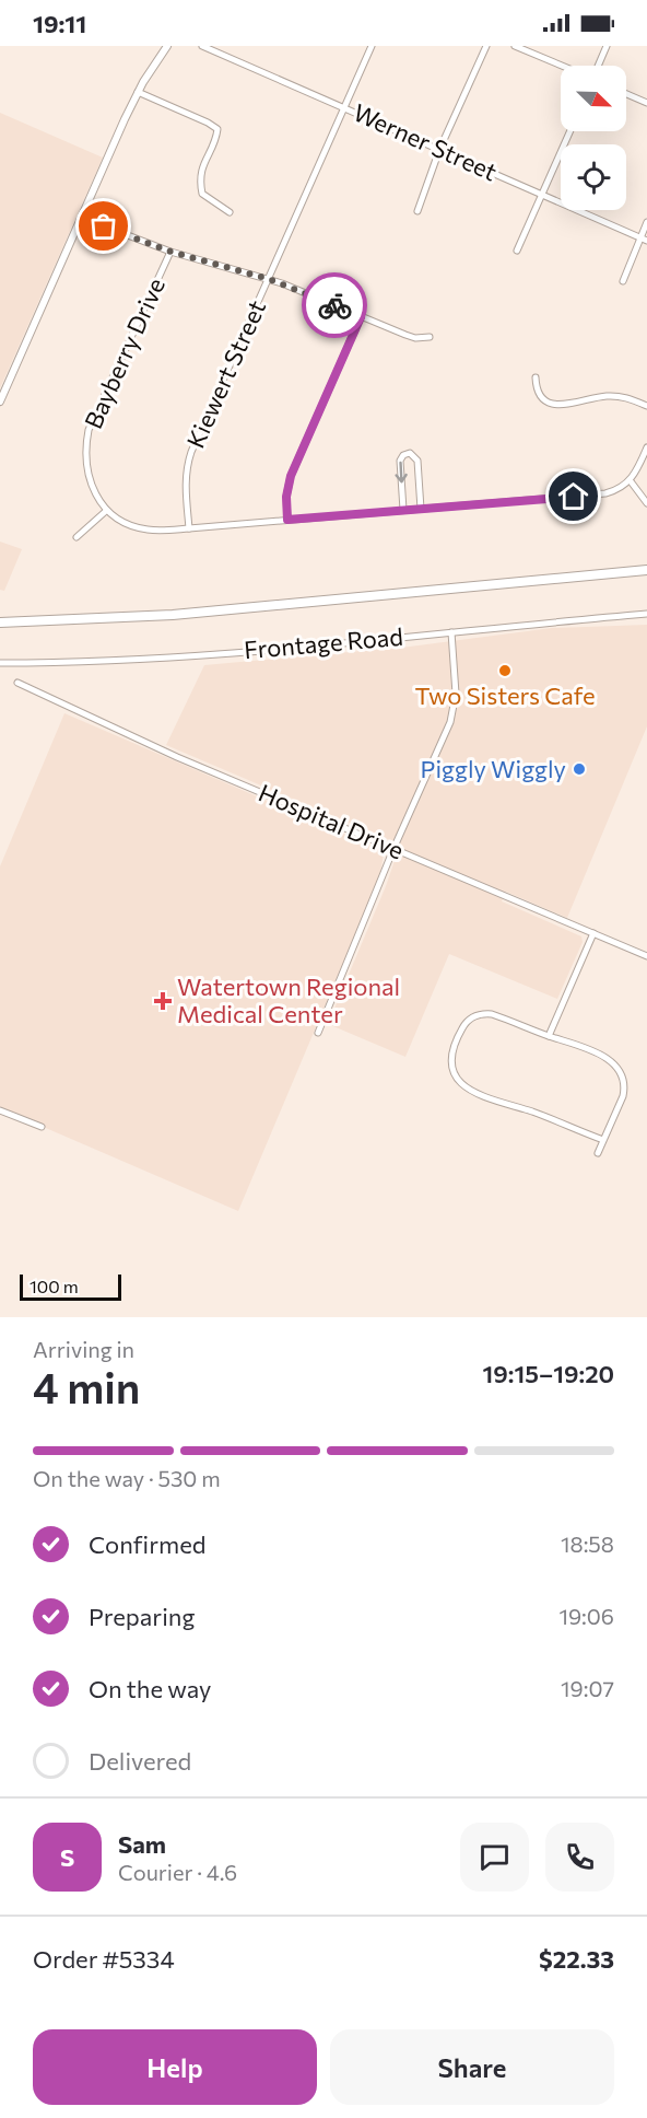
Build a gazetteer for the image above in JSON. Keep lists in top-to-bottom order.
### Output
{
  "streets": {
    "street": [
      "Werner Street",
      "Bayberry Drive",
      "Kiewert Street",
      "Frontage Road",
      "Hospital Drive"
    ]
  },
  "crossings": [
    ["Werner Street", "Kiewert Street"]
  ],
  "places": {
    "other": ["Two Sisters Cafe", "Piggly Wiggly"],
    "health": ["Watertown Regional Medical Center"]
  },
  "scale_bar": "100 m",
  "north": "bottom right",
  "page": {
    "status": "19:11",
    "scale": "100 m",
    "heading": ["4 min", "Arriving in", "19:15–19:20"],
    "panel": [
      "Sam",
      "Courier · 4.6",
      "Order #5334",
      "$22.33"
    ],
    "bar": "On the way · 530 m",
    "list": [
      ["Confirmed", "18:58"],
      ["Preparing", "19:06"],
      ["On the way", "19:07"],
      "Delivered"
    ],
    "round": "S",
    "buttons": ["Help", "Share"]
  }
}
